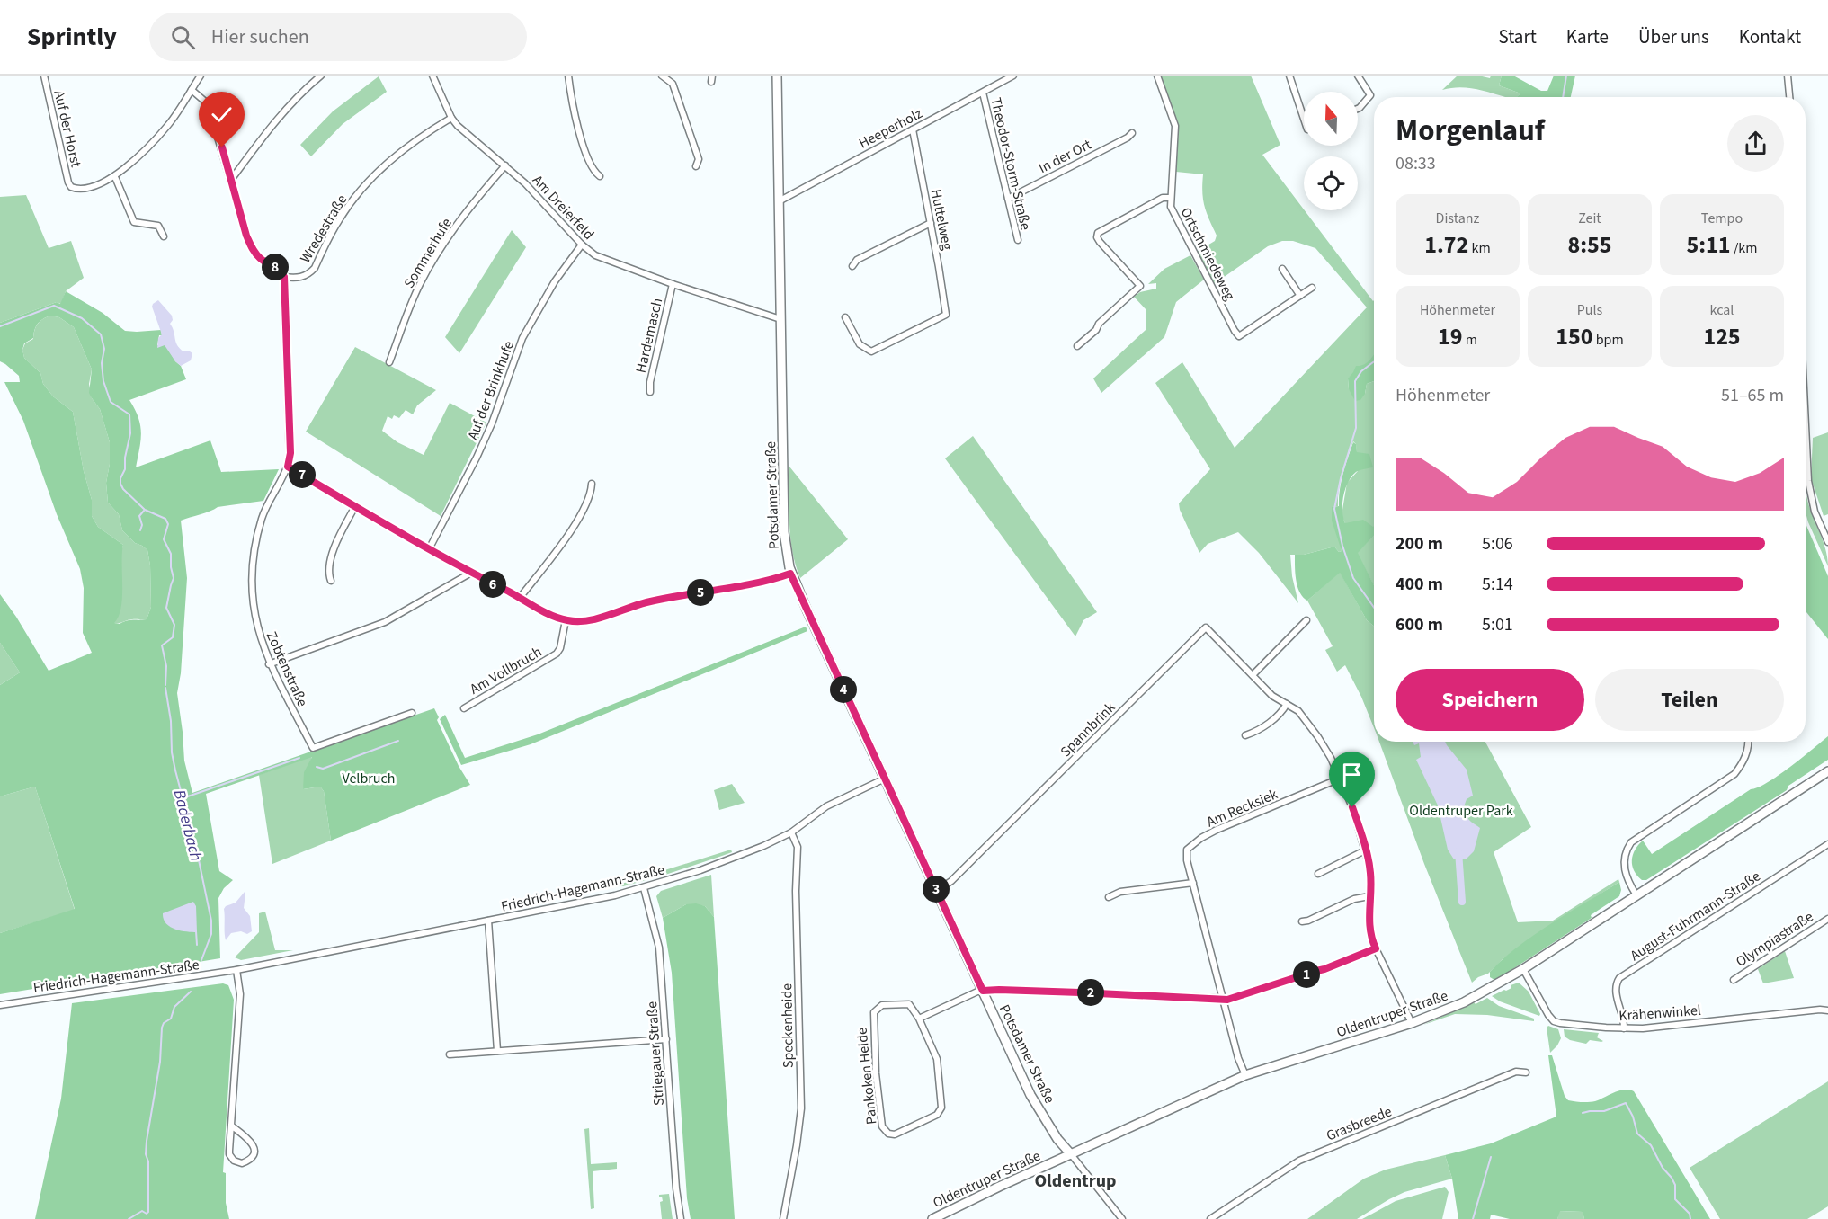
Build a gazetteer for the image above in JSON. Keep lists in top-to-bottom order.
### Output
{
  "streets": {
    "street": [
      "Heeperholz",
      "Auf der Horst",
      "In der Ort",
      "Theodor-Storm-Straße",
      "Am Dreierfeld",
      "Huttelweg",
      "Wredestraße",
      "Sommerhufe",
      "Ortschmiedeweg",
      "Hardemasch",
      "Auf der Brinkhufe",
      "Potsdamer Straße",
      "Zobtenstraße",
      "Am Vollbruch",
      "Spannbrink",
      "Am Recksiek",
      "Friedrich-Hagemann-Straße",
      "August-Fuhrmann-Straße",
      "Olympiastraße",
      "Krähenwinkel",
      "Oldentruper Straße",
      "Speckenheide",
      "Striegauer Straße",
      "Pankoken Heide",
      "Grasbreede"
    ]
  },
  "crossings": [
    ["Heeperholz", "Theodor-Storm-Straße"],
    ["Heeperholz", "Huttelweg"],
    ["Heeperholz", "Potsdamer Straße"],
    ["In der Ort", "Theodor-Storm-Straße"],
    ["Am Dreierfeld", "Wredestraße"],
    ["Am Dreierfeld", "Sommerhufe"],
    ["Am Dreierfeld", "Hardemasch"],
    ["Am Dreierfeld", "Auf der Brinkhufe"],
    ["Am Dreierfeld", "Potsdamer Straße"],
    ["Potsdamer Straße", "Spannbrink"],
    ["Potsdamer Straße", "Friedrich-Hagemann-Straße"],
    ["Potsdamer Straße", "Oldentruper Straße"],
    ["Spannbrink", "Am Recksiek"],
    ["Spannbrink", "Oldentruper Straße"],
    ["Am Recksiek", "Oldentruper Straße"],
    ["Friedrich-Hagemann-Straße", "Speckenheide"],
    ["Friedrich-Hagemann-Straße", "Striegauer Straße"],
    ["August-Fuhrmann-Straße", "Krähenwinkel"],
    ["Krähenwinkel", "Oldentruper Straße"]
  ],
  "districts": ["Oldentrup"],
  "water": ["Baderbach"],
  "parks": ["Velbruch", "Oldentruper Park"],
  "north": "top",
  "page": {
    "header": "Sprintly",
    "search": "Hier suchen",
    "nav": [
      "Start",
      "Karte",
      "Über uns",
      "Kontakt"
    ],
    "heading": ["Morgenlauf", "08:33"],
    "stats": [
      ["Distanz", "1.72 km"],
      ["Zeit", "8:55"],
      ["Tempo", "5:11 /km"],
      ["Höhenmeter", "19 m"],
      ["Puls", "150 bpm"],
      ["kcal", "125"]
    ],
    "pins": [
      "8",
      "7",
      "6",
      "5",
      "4",
      "3",
      "1",
      "2"
    ],
    "chart": ["Höhenmeter", "51–65 m"],
    "list": [
      {
        "name": "200 m",
        "note": "5:06"
      },
      {
        "name": "400 m",
        "note": "5:14"
      },
      {
        "name": "600 m",
        "note": "5:01"
      }
    ],
    "buttons": ["Speichern", "Teilen"]
  }
}
